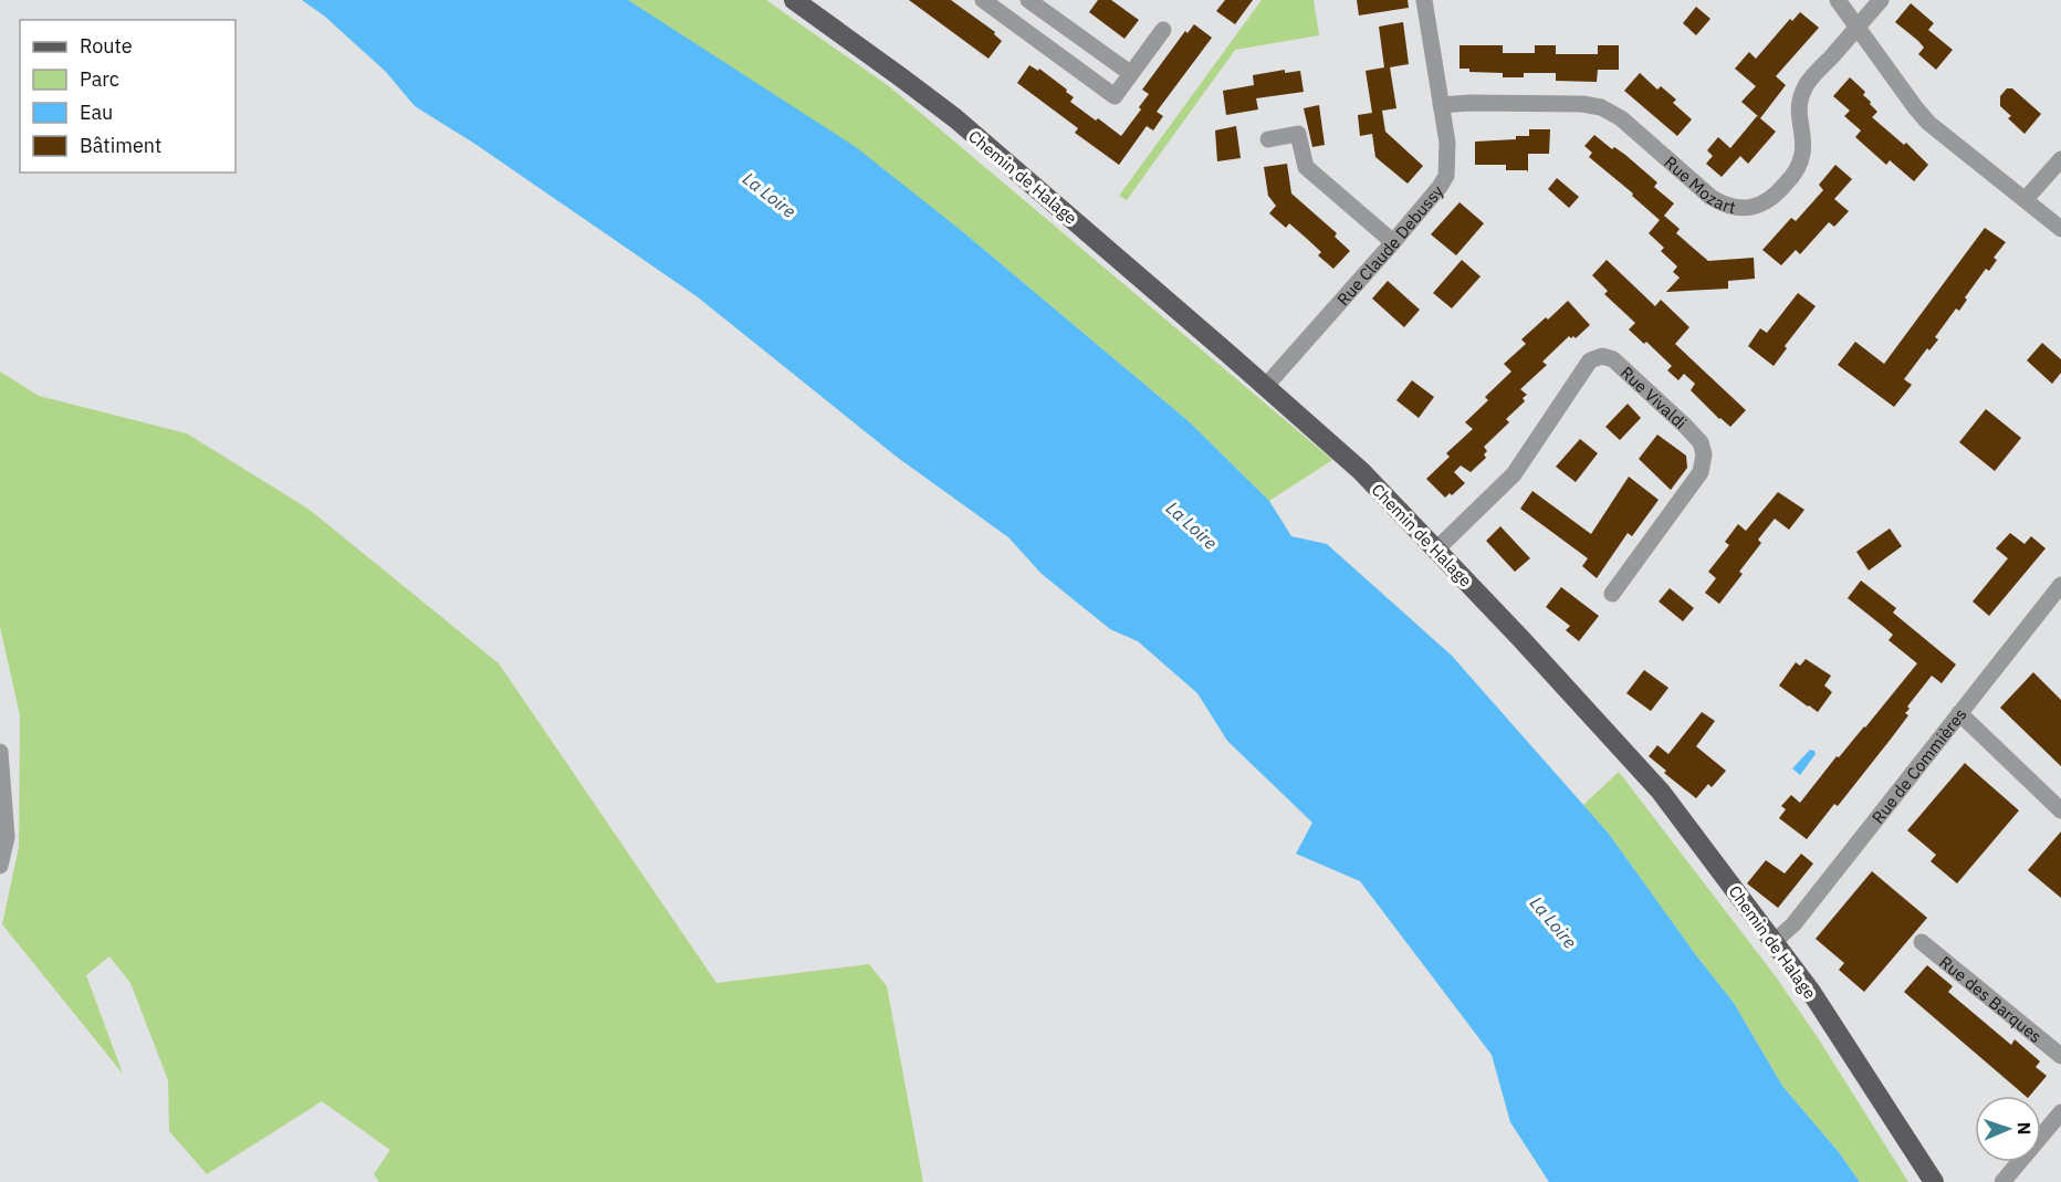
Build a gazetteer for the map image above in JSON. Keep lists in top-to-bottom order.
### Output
{
  "streets": {
    "main road": ["Chemin de Halage"],
    "street": [
      "Rue Mozart",
      "Rue Claude Debussy",
      "Rue Vivaldi",
      "Rue de Commières",
      "Rue des Barques"
    ]
  },
  "crossings": [
    ["Chemin de Halage", "Rue Claude Debussy"],
    ["Chemin de Halage", "Rue Vivaldi"],
    ["Chemin de Halage", "Rue de Commières"],
    ["Rue Mozart", "Rue Claude Debussy"]
  ],
  "water": ["La Loire"],
  "legend": [
    "Route",
    "Parc",
    "Eau",
    "Bâtiment"
  ],
  "north": "right"
}
